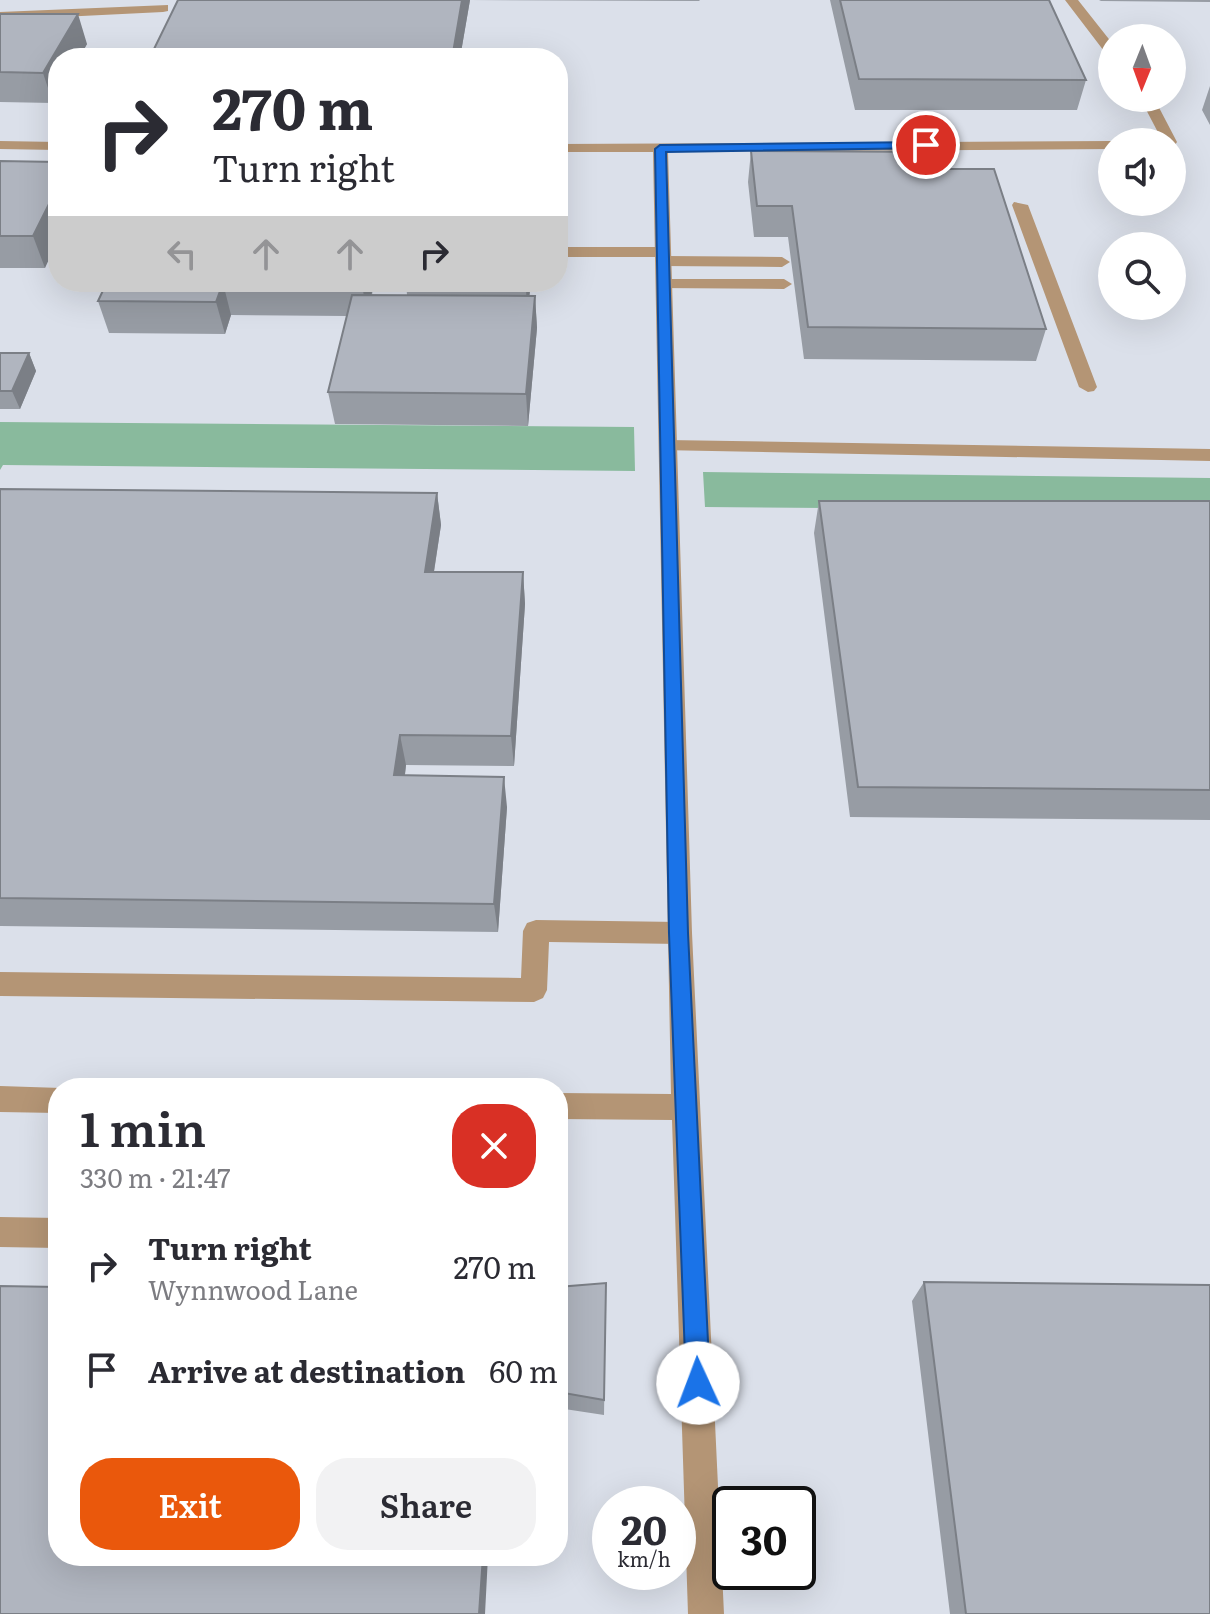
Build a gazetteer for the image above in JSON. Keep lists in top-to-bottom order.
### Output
{
  "north": "bottom",
  "page": {
    "turn": ["270 m", "Turn right"],
    "heading": ["1 min", "330 m · 21:47"],
    "list": [
      {
        "name": "Turn right",
        "note": "Wynnwood Lane",
        "value": "270 m"
      },
      {
        "name": "Arrive at destination",
        "value": "60 m"
      }
    ],
    "buttons": ["Exit", "Share"],
    "speed": "20 km/h",
    "limit": "30"
  }
}
